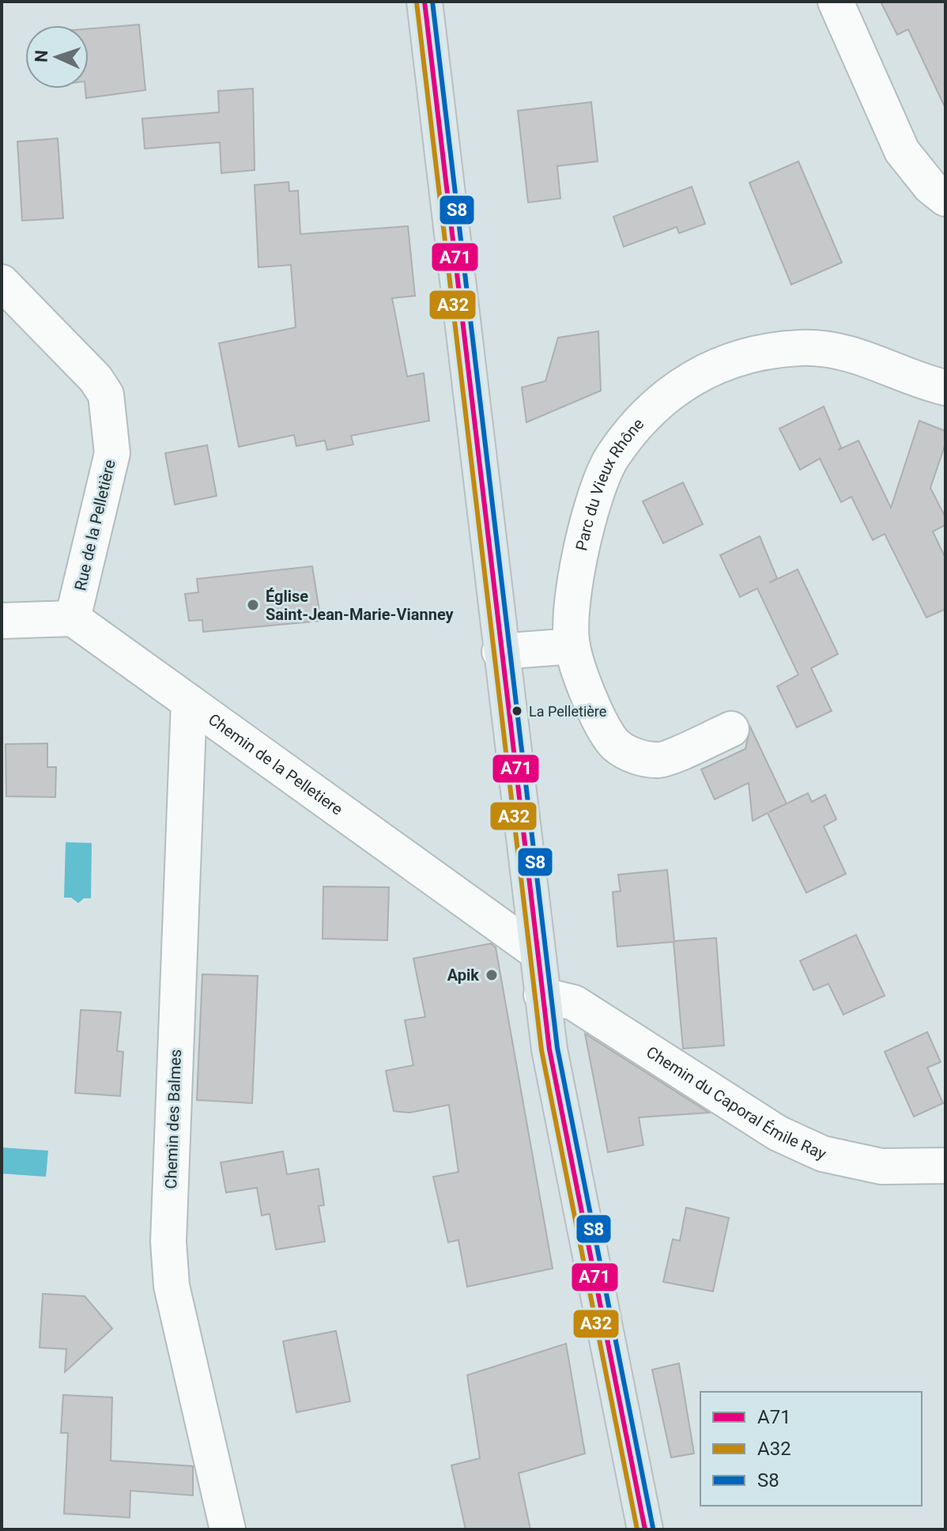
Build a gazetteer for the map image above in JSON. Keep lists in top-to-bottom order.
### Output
{
  "streets": {
    "street": [
      "Parc du Vieux Rhône",
      "Rue de la Pelletière",
      "Chemin de la Pelletiere",
      "Chemin du Caporal Émile Ray",
      "Chemin des Balmes"
    ]
  },
  "crossings": [
    ["Rue de la Pelletière", "Chemin de la Pelletiere"],
    ["Chemin de la Pelletiere", "Chemin des Balmes"]
  ],
  "places": ["Église Saint-Jean-Marie-Vianney", "La Pelletière", "Apik"],
  "lines": ["transit line A71", "transit line S8", "transit line A32"],
  "legend": ["A71", "A32", "S8"],
  "north": "left"
}
